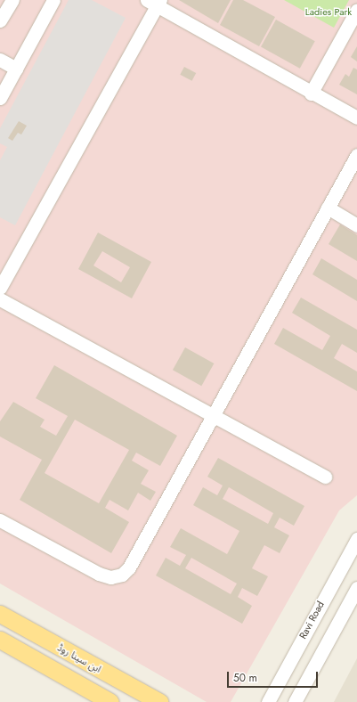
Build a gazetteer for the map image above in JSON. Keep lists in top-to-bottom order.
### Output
{
  "streets": {
    "main road": ["ابن سینا روڈ"],
    "street": ["Ravi Road"]
  },
  "parks": ["Ladies Park"],
  "scale_bar": "50 m"
}
